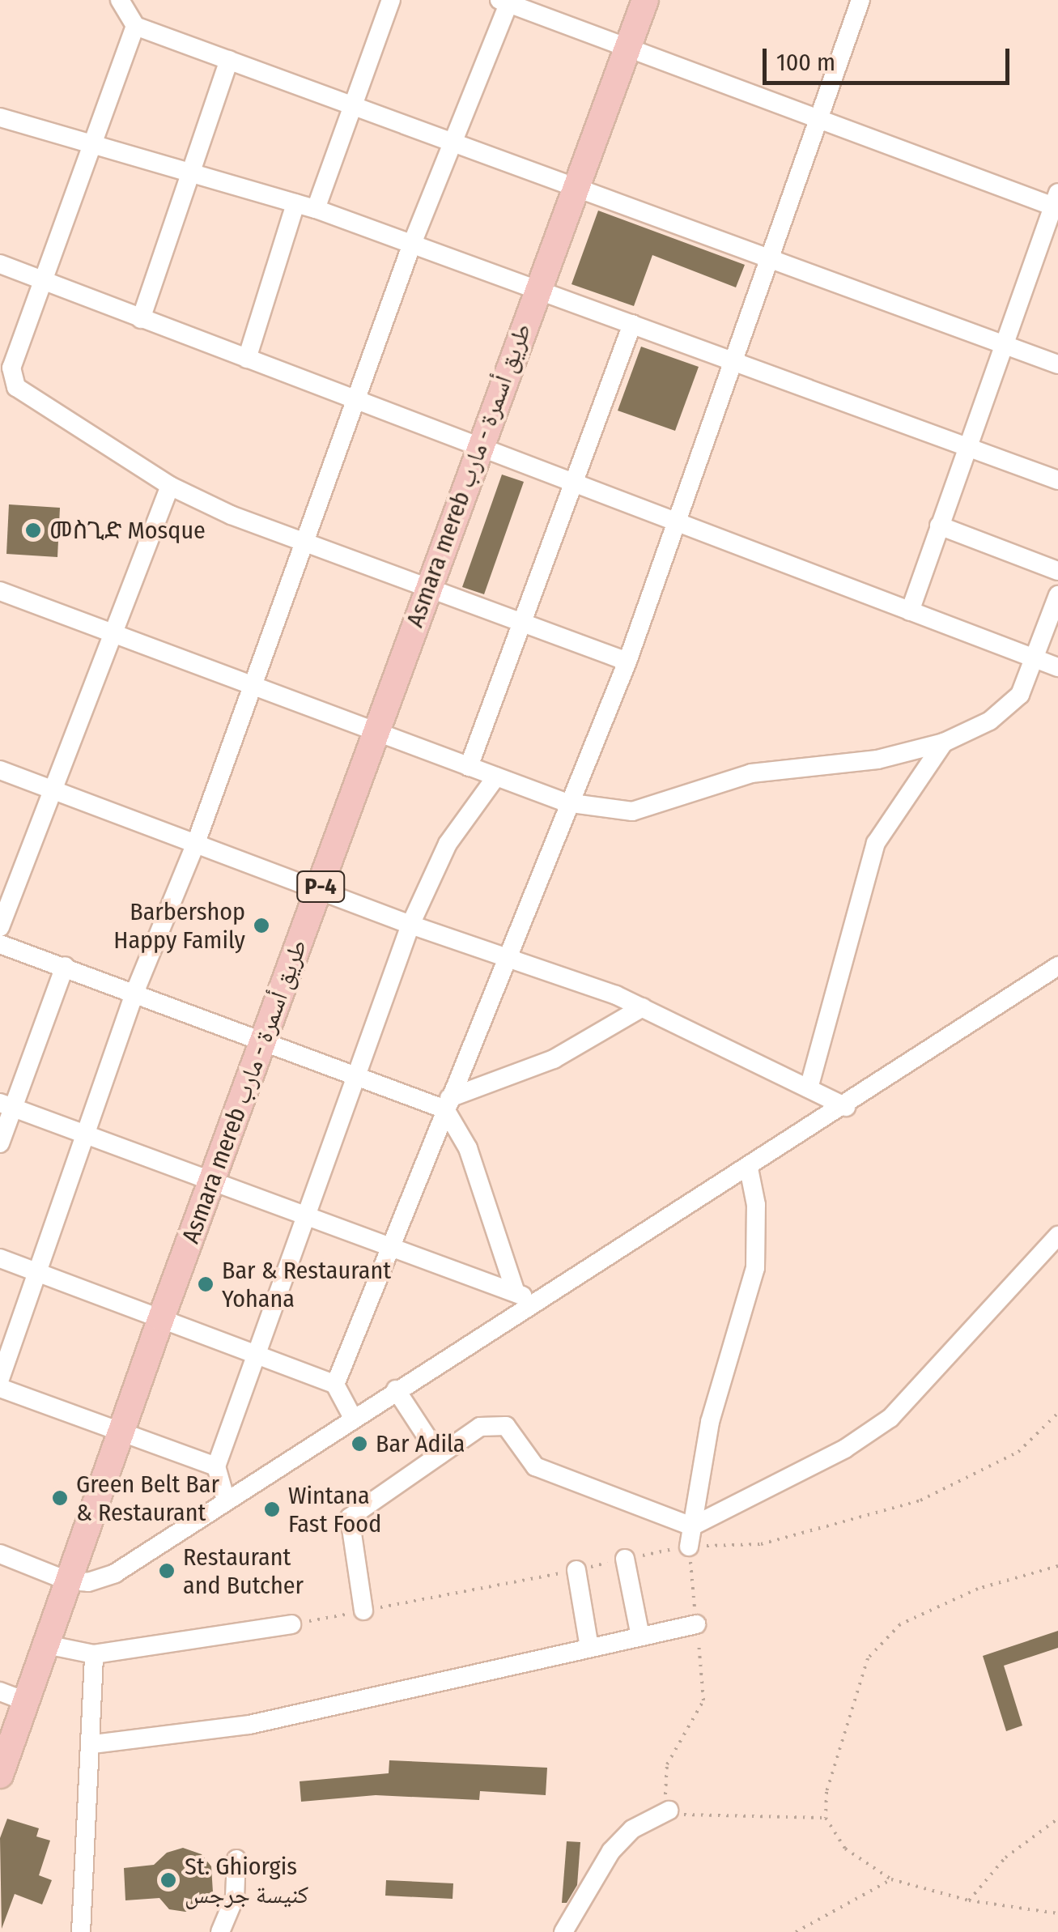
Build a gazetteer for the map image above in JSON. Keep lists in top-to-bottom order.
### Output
{
  "streets": {
    "highway": ["Asmara mereb طريق أسمرة - مارب", "P-4"]
  },
  "places": [
    "መስጊድ Mosque",
    "Barbershop Happy Family",
    "Bar & Restaurant Yohana",
    "Bar Adila",
    "Green Belt Bar & Restaurant",
    "Wintana Fast Food",
    "Restaurant and Butcher",
    "St. Ghiorgis كنيسة جرجس"
  ],
  "scale_bar": "100 m"
}
